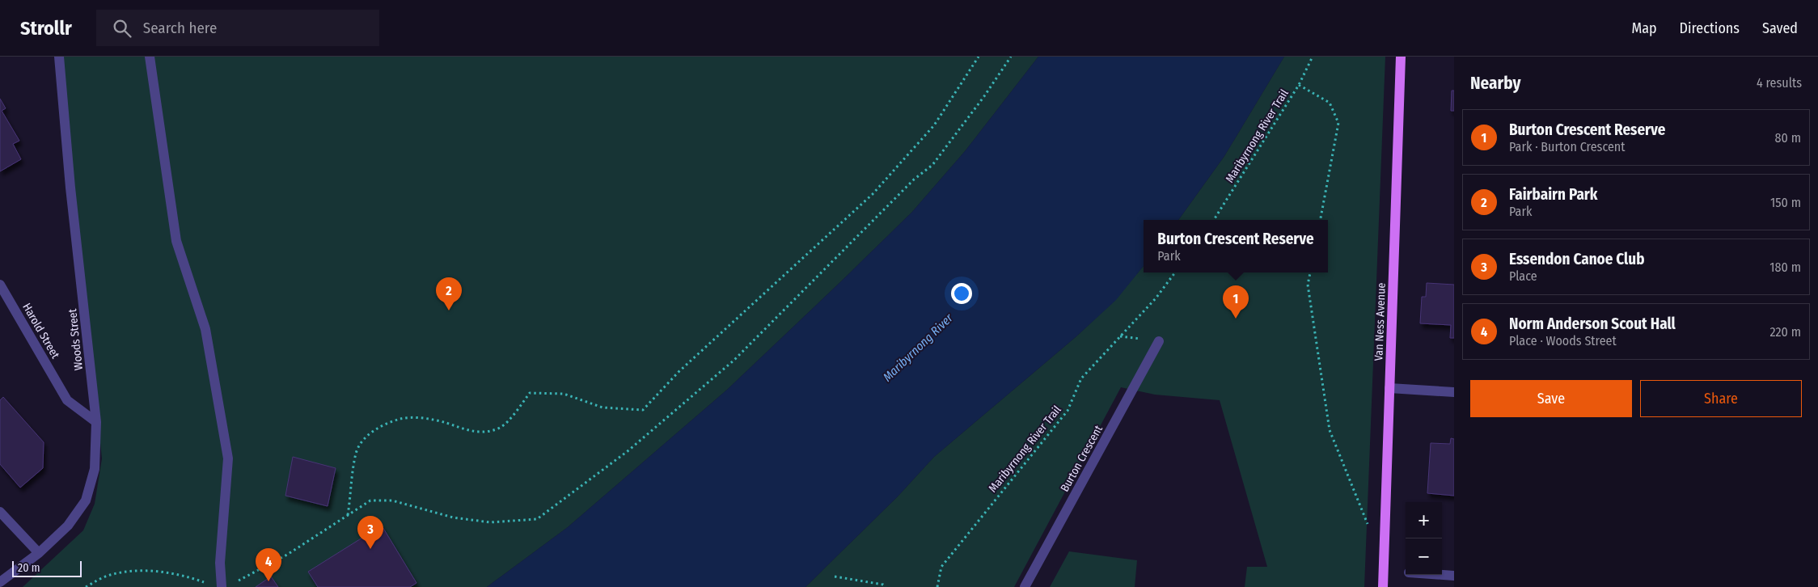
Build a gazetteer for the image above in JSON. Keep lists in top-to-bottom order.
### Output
{
  "streets": {
    "main road": ["Van Ness Avenue"],
    "street": ["Harold Street", "Woods Street", "Burton Crescent"],
    "path": ["Maribyrnong River Trail"]
  },
  "crossings": [
    ["Harold Street", "Woods Street"]
  ],
  "water": ["Maribyrnong River"],
  "scale_bar": "20 m",
  "page": {
    "header": "Strollr",
    "search": "Search here",
    "nav": ["Map", "Directions", "Saved"],
    "heading": ["Nearby", "4 results"],
    "list": [
      {
        "mark": "1",
        "name": "Burton Crescent Reserve",
        "note": "Park · Burton Crescent",
        "value": "80 m"
      },
      {
        "mark": "2",
        "name": "Fairbairn Park",
        "note": "Park",
        "value": "150 m"
      },
      {
        "mark": "3",
        "name": "Essendon Canoe Club",
        "note": "Place",
        "value": "180 m"
      },
      {
        "mark": "4",
        "name": "Norm Anderson Scout Hall",
        "note": "Place · Woods Street",
        "value": "220 m"
      }
    ],
    "popup": ["Burton Crescent Reserve", "Park"],
    "pins": [
      "2",
      "1",
      "3",
      "4"
    ],
    "buttons": ["Save", "Share"],
    "map_buttons": ["+", "−"],
    "scale": "20 m"
  }
}
